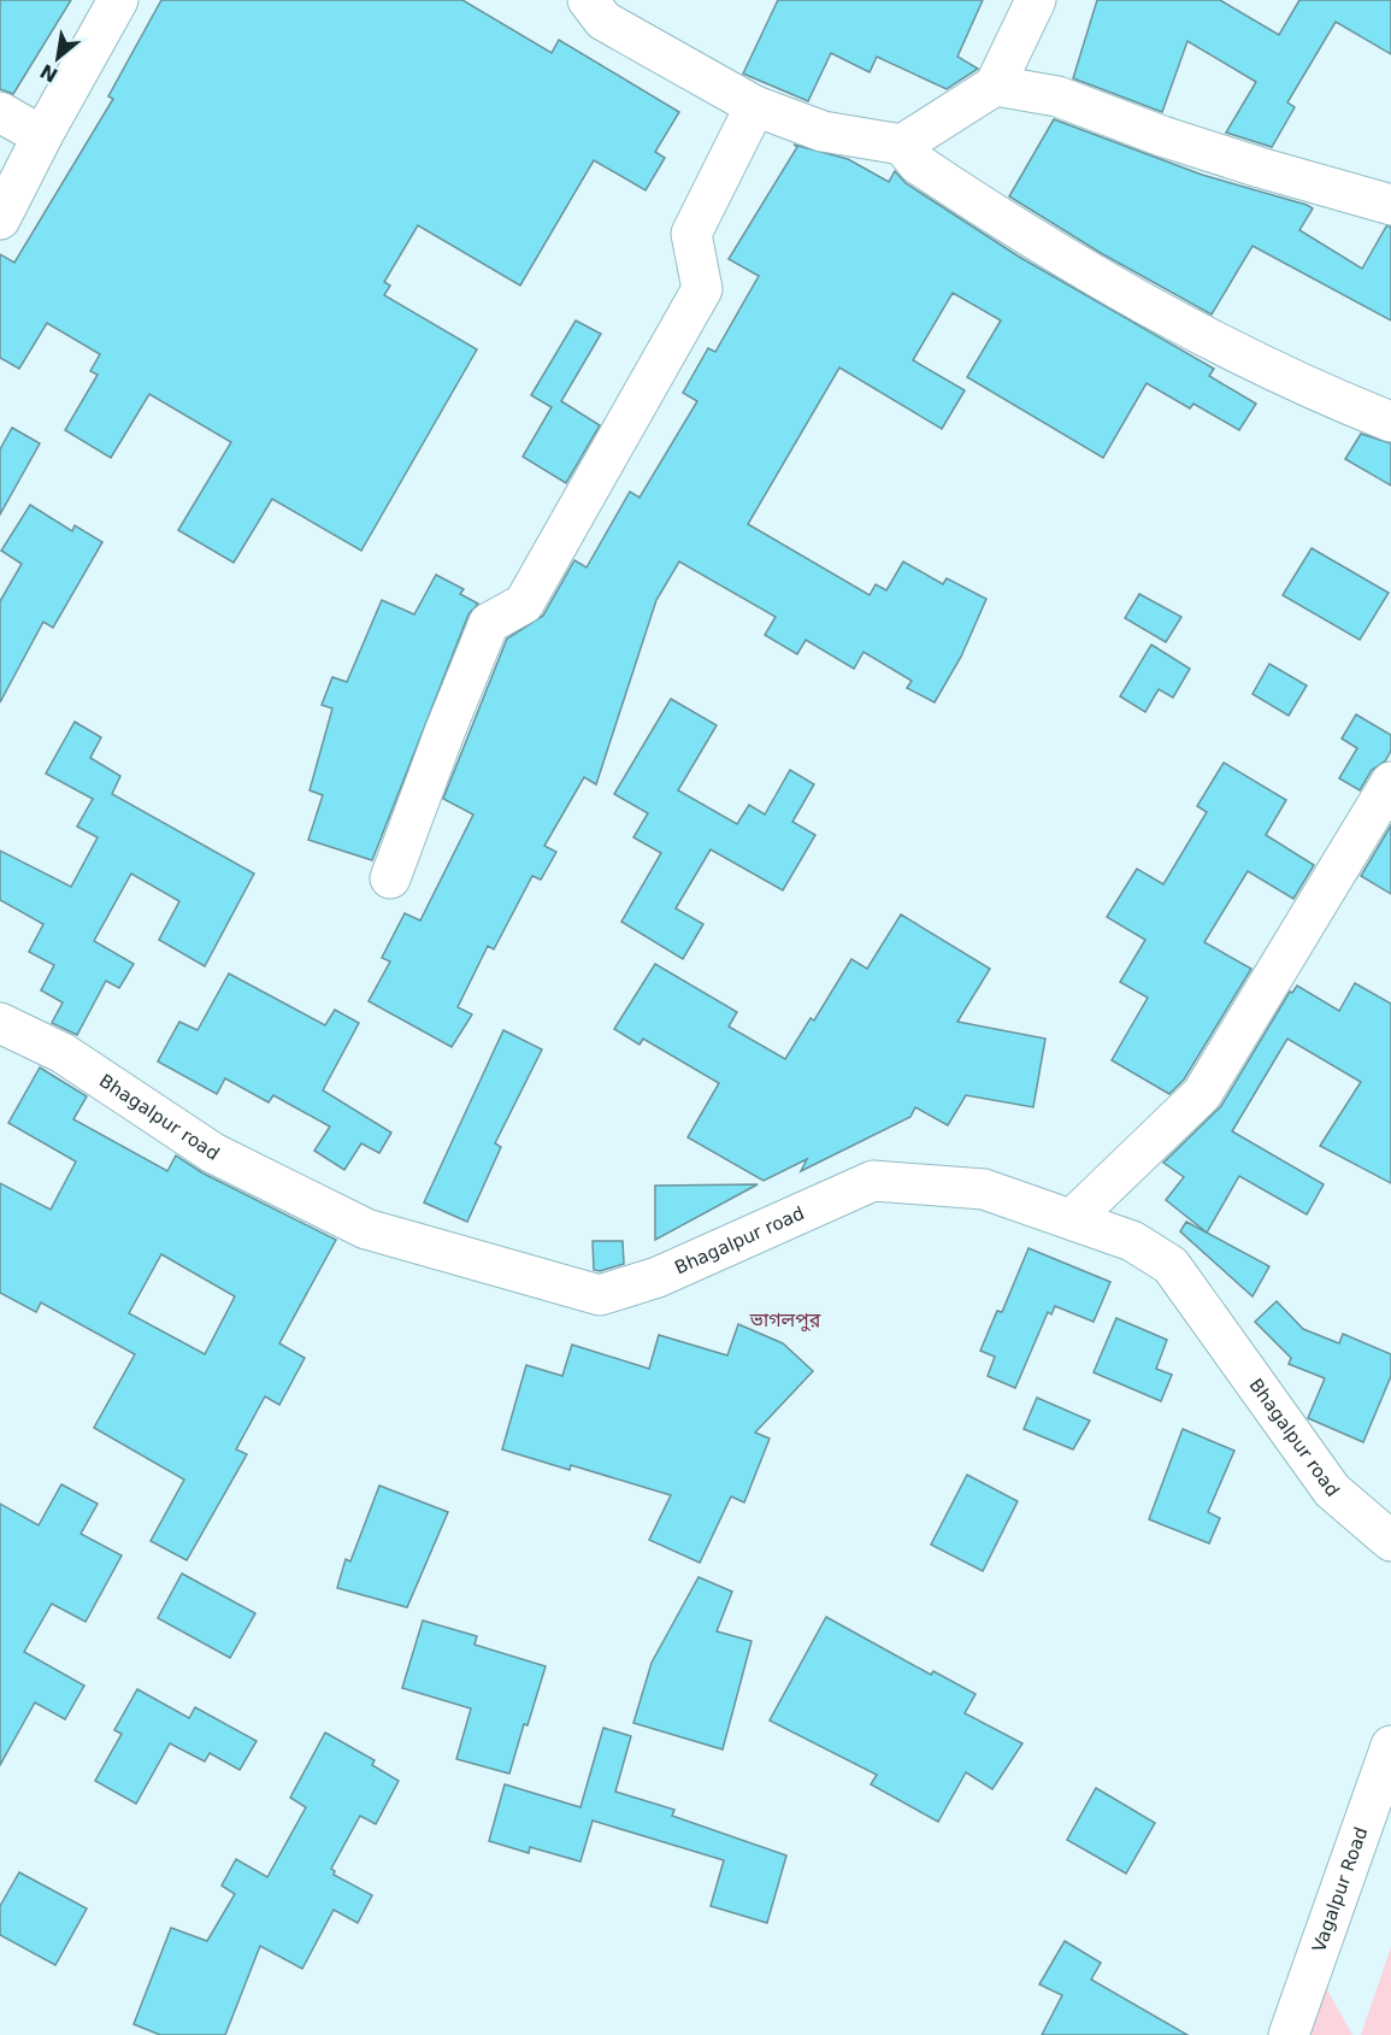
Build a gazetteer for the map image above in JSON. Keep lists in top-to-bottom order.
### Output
{
  "streets": {
    "street": ["Bhagalpur road", "Vagalpur Road"]
  },
  "districts": ["ভাগলপুর"],
  "north": "bottom left"
}
